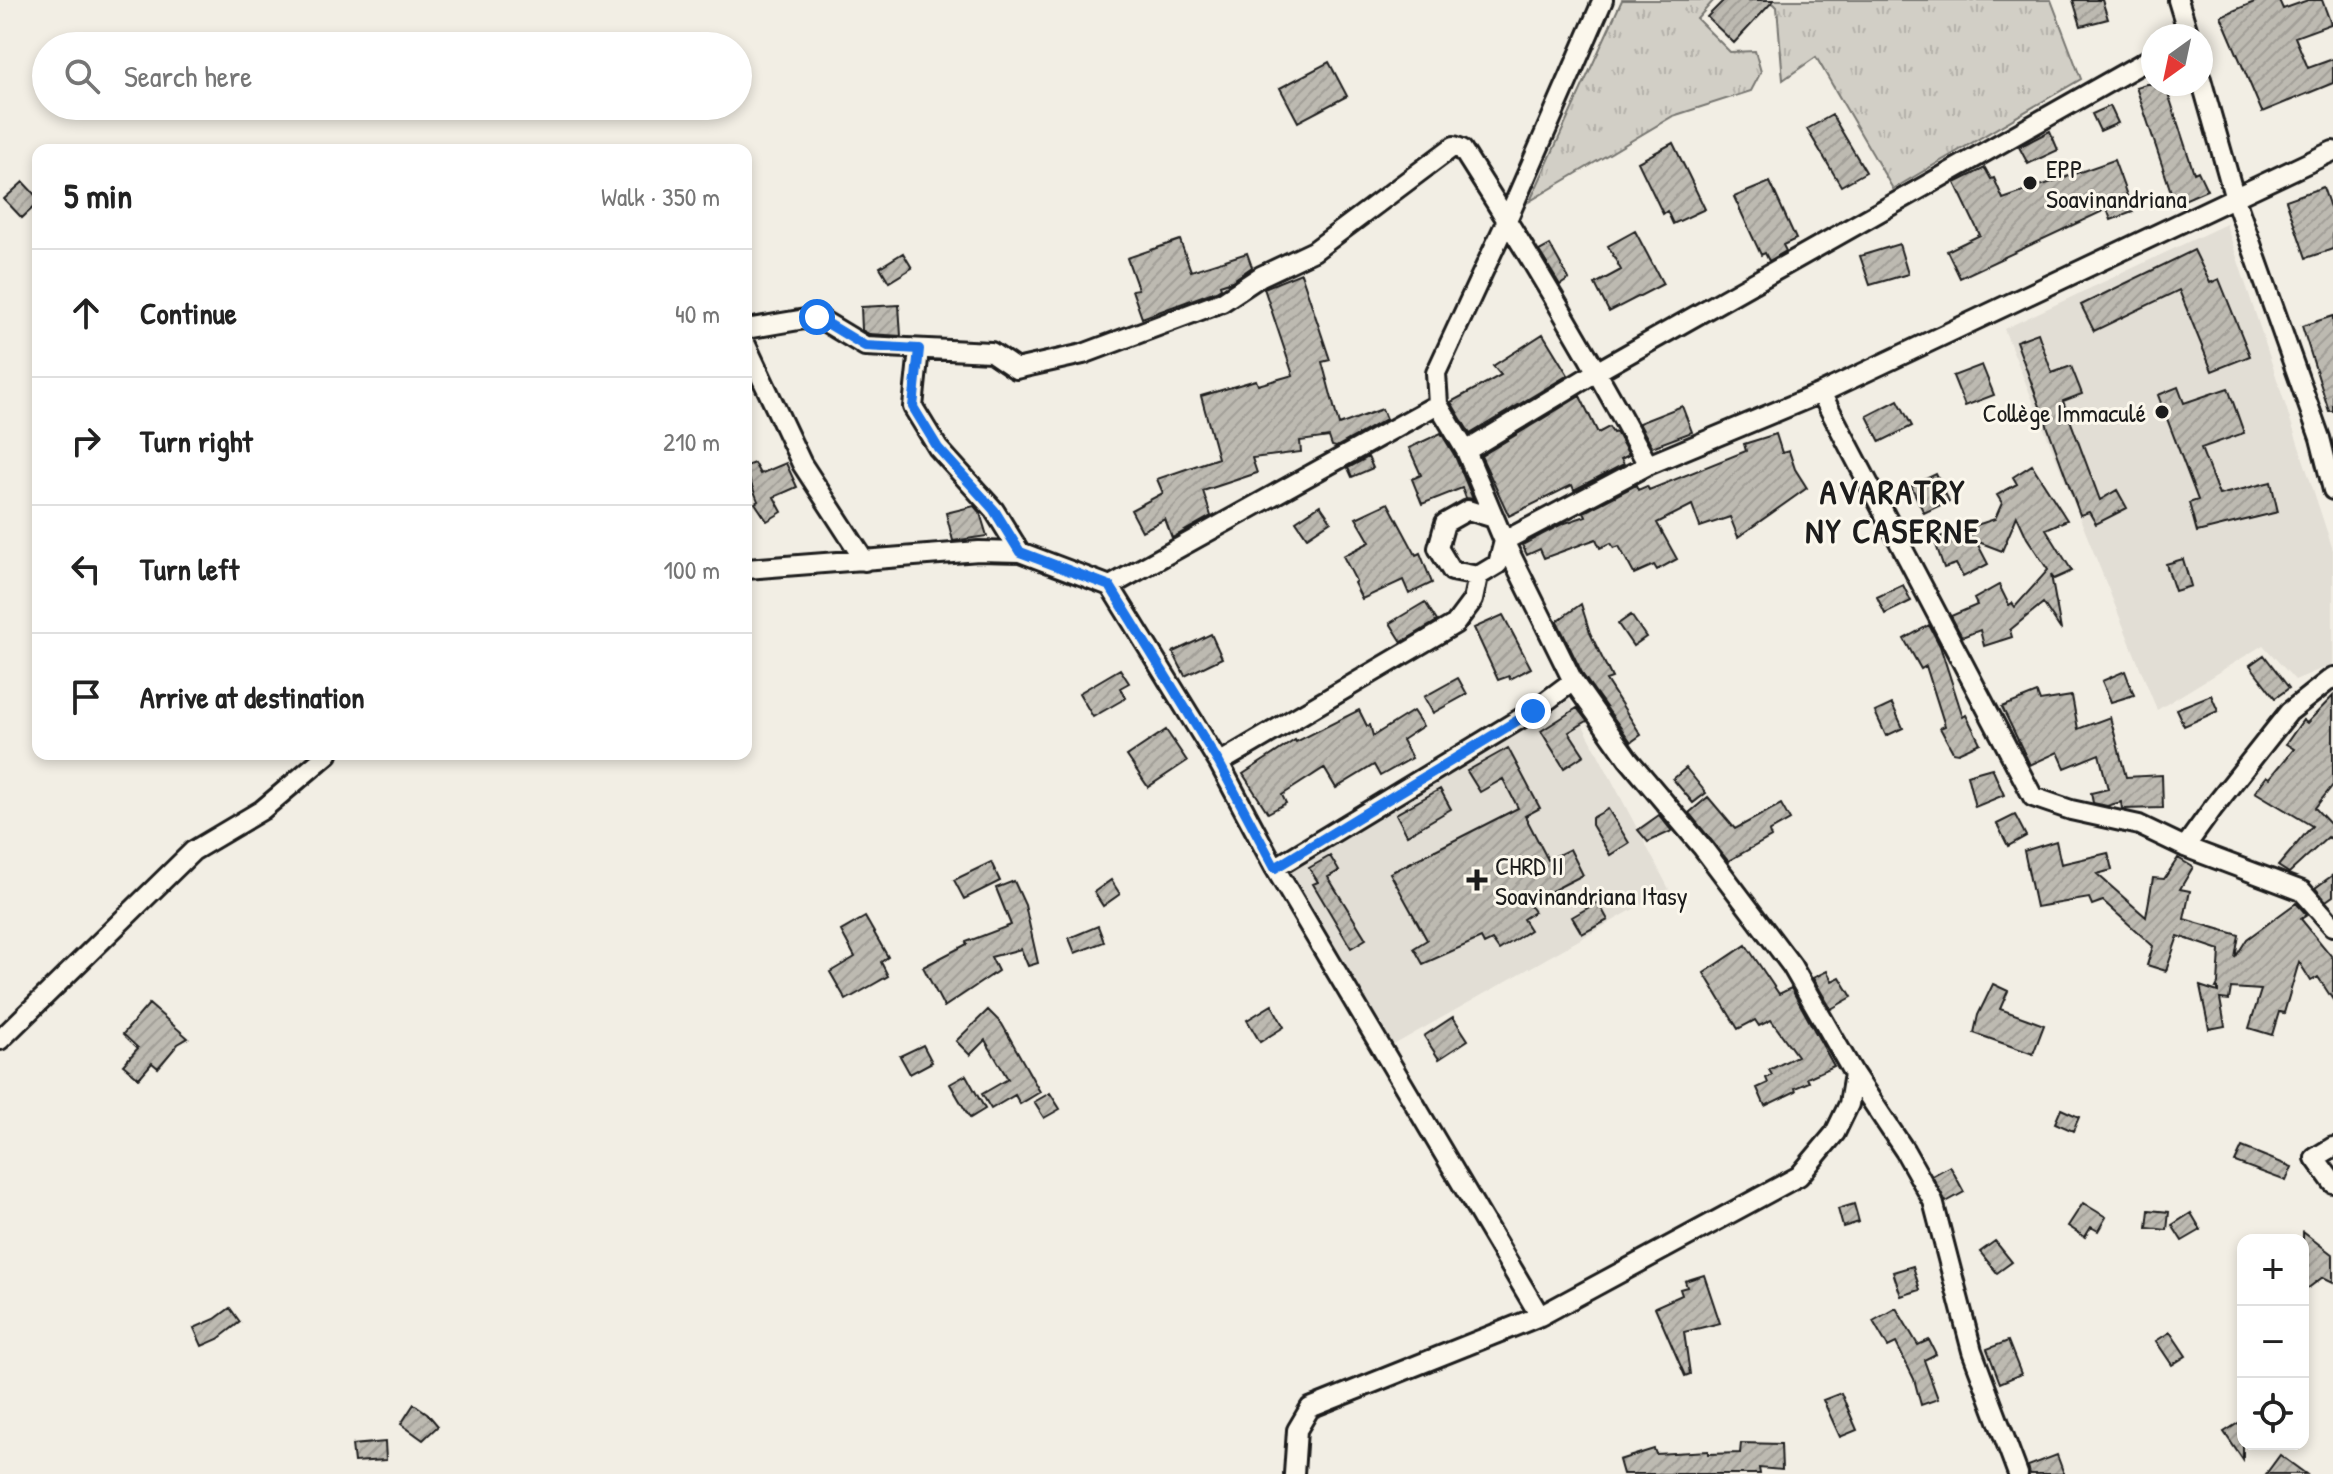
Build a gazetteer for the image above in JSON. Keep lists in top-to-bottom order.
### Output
{
  "districts": ["AVARATRY NY CASERNE"],
  "places": {
    "other": ["EPP Soavinandriana", "Collège Immaculé"],
    "health": ["CHRD II Soavinandriana Itasy"]
  },
  "north": "bottom left",
  "page": {
    "search": "Search here",
    "heading": ["5 min", "Walk · 350 m"],
    "list": [
      ["Continue", "40 m"],
      ["Turn right", "210 m"],
      ["Turn left", "100 m"],
      "Arrive at destination"
    ],
    "map_buttons": ["+", "−"]
  }
}
